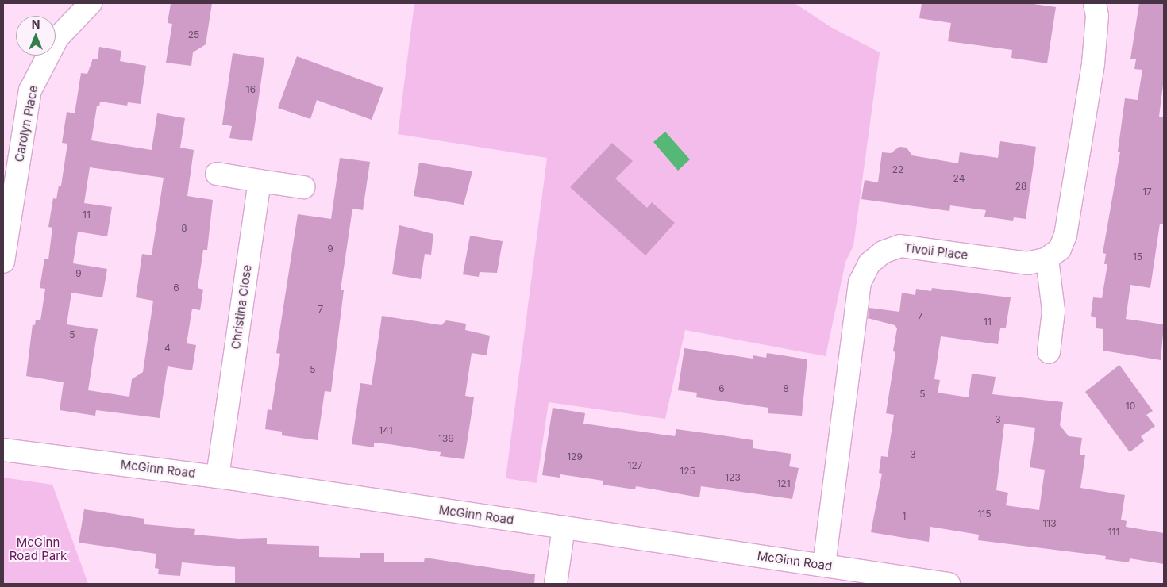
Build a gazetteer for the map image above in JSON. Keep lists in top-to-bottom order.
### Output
{
  "streets": {
    "street": [
      "Carolyn Place",
      "Tivoli Place",
      "Christina Close",
      "McGinn Road"
    ]
  },
  "crossings": [
    ["Tivoli Place", "McGinn Road"],
    ["Christina Close", "McGinn Road"]
  ],
  "parks": ["McGinn Road Park"],
  "house_numbers": [
    "25",
    "16",
    "22",
    "24",
    "28",
    "17",
    "11",
    "8",
    "9",
    "15",
    "9",
    "6",
    "7",
    "7",
    "11",
    "5",
    "4",
    "5",
    "6",
    "8",
    "5",
    "10",
    "3",
    "141",
    "139",
    "3",
    "129",
    "127",
    "125",
    "123",
    "121",
    "115",
    "1",
    "113",
    "111"
  ],
  "north": "top"
}
